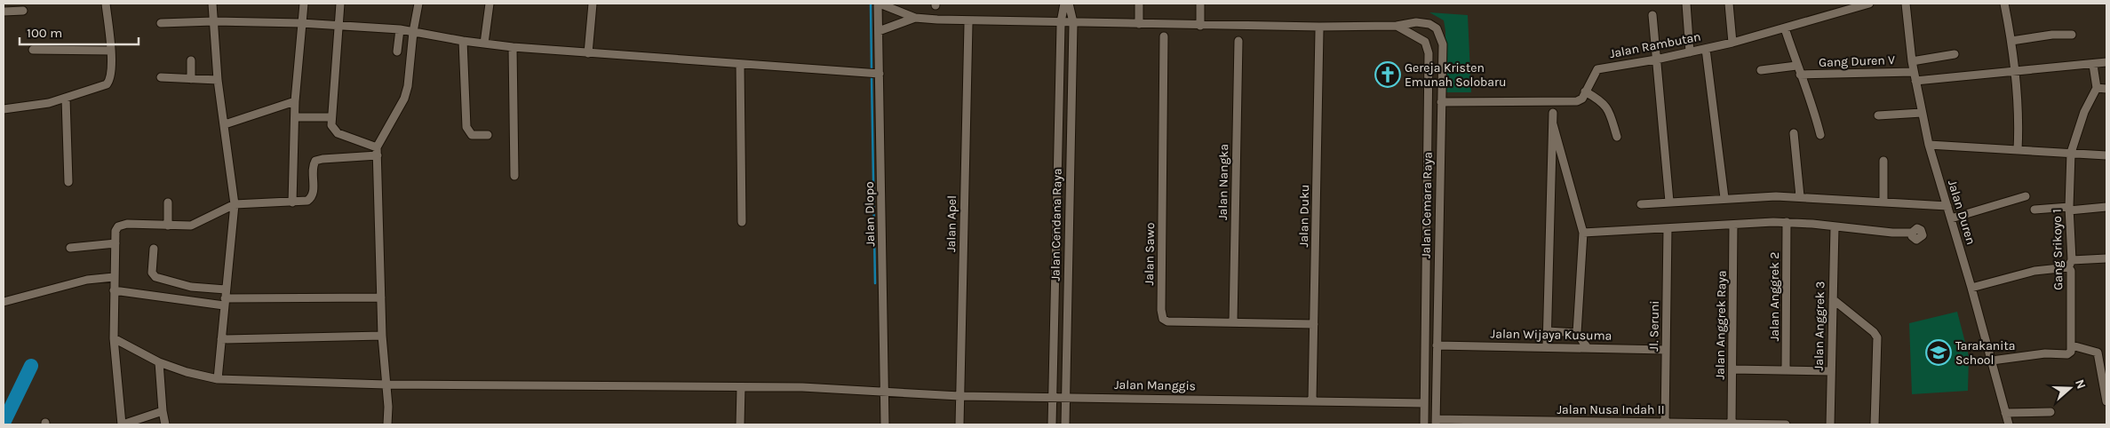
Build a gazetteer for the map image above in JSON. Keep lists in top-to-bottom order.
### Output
{
  "streets": {
    "street": [
      "Jalan Rambutan",
      "Gang Duren V",
      "Jalan Nangka",
      "Jalan Cemara Raya",
      "Jalan Duren",
      "Jalan Dlopo",
      "Jalan Duku",
      "Jalan Apel",
      "Jalan Cendana Raya",
      "Gang Srikoyo 1",
      "Jalan Sawo",
      "Jalan Anggrek 2",
      "Jalan Anggrek Raya",
      "Jl. Seruni",
      "Jalan Anggrek 3",
      "Jalan Wijaya Kusuma",
      "Jalan Manggis",
      "Jalan Nusa Indah II"
    ]
  },
  "crossings": [
    ["Gang Duren V", "Jalan Duren"],
    ["Jalan Nangka", "Jalan Sawo"],
    ["Jalan Cemara Raya", "Jalan Cendana Raya"],
    ["Jalan Cemara Raya", "Jalan Wijaya Kusuma"],
    ["Jalan Cemara Raya", "Jalan Manggis"],
    ["Jalan Cemara Raya", "Jalan Nusa Indah II"],
    ["Jalan Dlopo", "Jalan Manggis"],
    ["Jalan Duku", "Jalan Sawo"],
    ["Jalan Duku", "Jalan Manggis"],
    ["Jalan Apel", "Jalan Manggis"],
    ["Jalan Cendana Raya", "Jalan Manggis"],
    ["Jalan Anggrek Raya", "Jalan Nusa Indah II"],
    ["Jl. Seruni", "Jalan Wijaya Kusuma"],
    ["Jl. Seruni", "Jalan Nusa Indah II"]
  ],
  "places": {
    "church": ["Gereja Kristen Emunah Solobaru"],
    "school or university": ["Tarakanita School"]
  },
  "scale_bar": "100 m",
  "north": "right"
}
